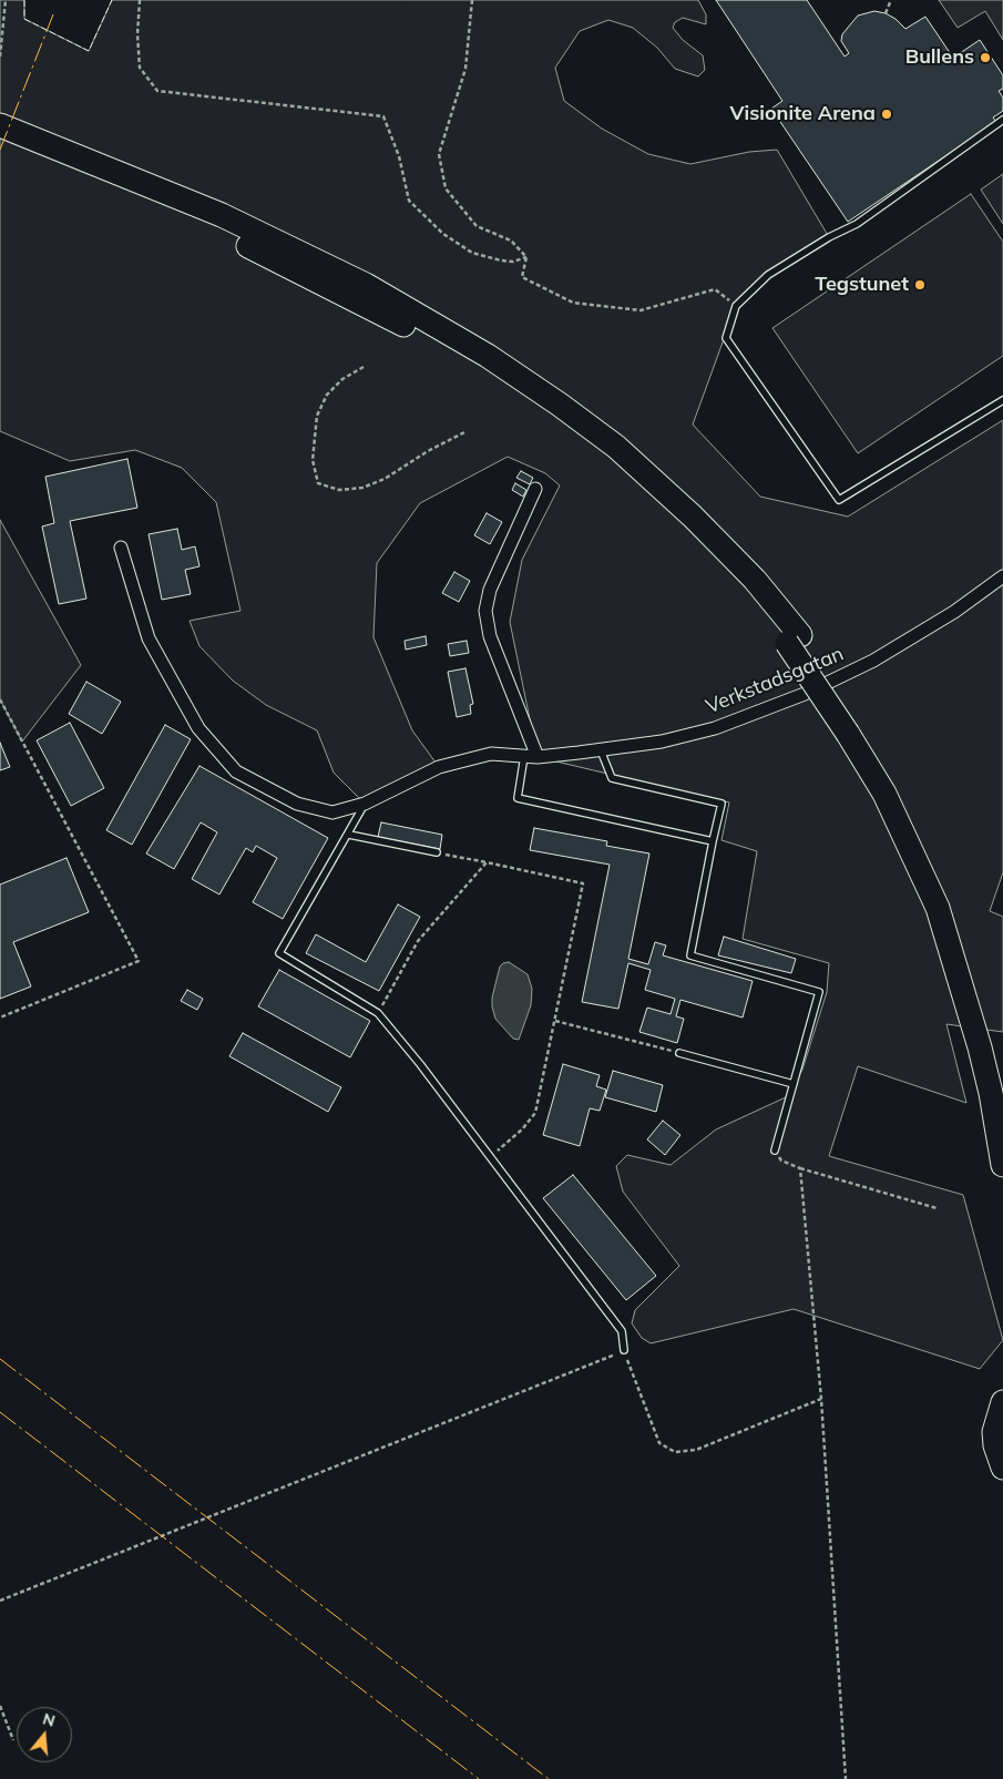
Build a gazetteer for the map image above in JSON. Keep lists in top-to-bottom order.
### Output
{
  "streets": {
    "street": ["Verkstadsgatan"]
  },
  "places": ["Bullens", "Visionite Arena", "Tegstunet"],
  "north": "top"
}
